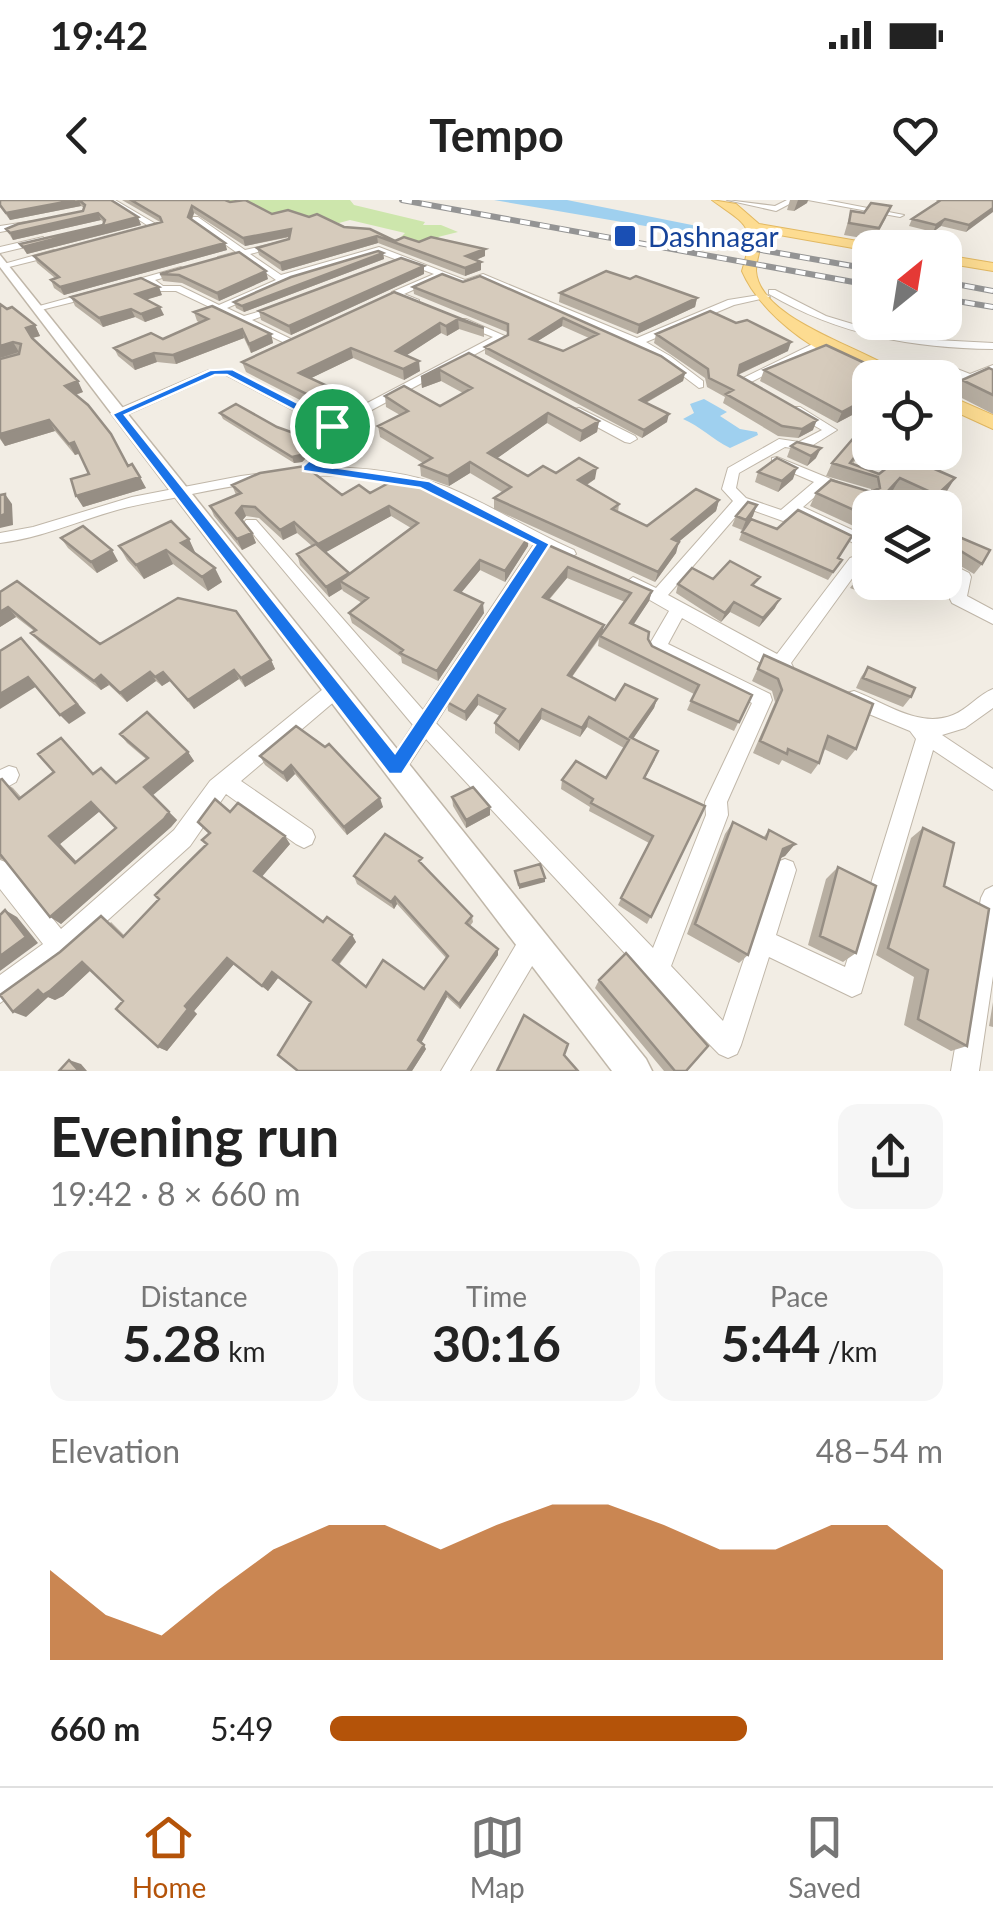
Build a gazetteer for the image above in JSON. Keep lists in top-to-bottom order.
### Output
{
  "places": {
    "transit": ["Dashnagar"]
  },
  "north": "top right",
  "page": {
    "status": "19:42",
    "header": "Tempo",
    "heading": ["Evening run", "19:42 · 8 × 660 m"],
    "stats": [
      ["Distance", "5.28 km"],
      ["Time", "30:16"],
      ["Pace", "5:44 /km"]
    ],
    "chart": ["Elevation", "48–54 m"],
    "list": [
      {
        "name": "660 m",
        "note": "5:49"
      }
    ],
    "tabs": ["Home", "Map", "Saved"]
  }
}
